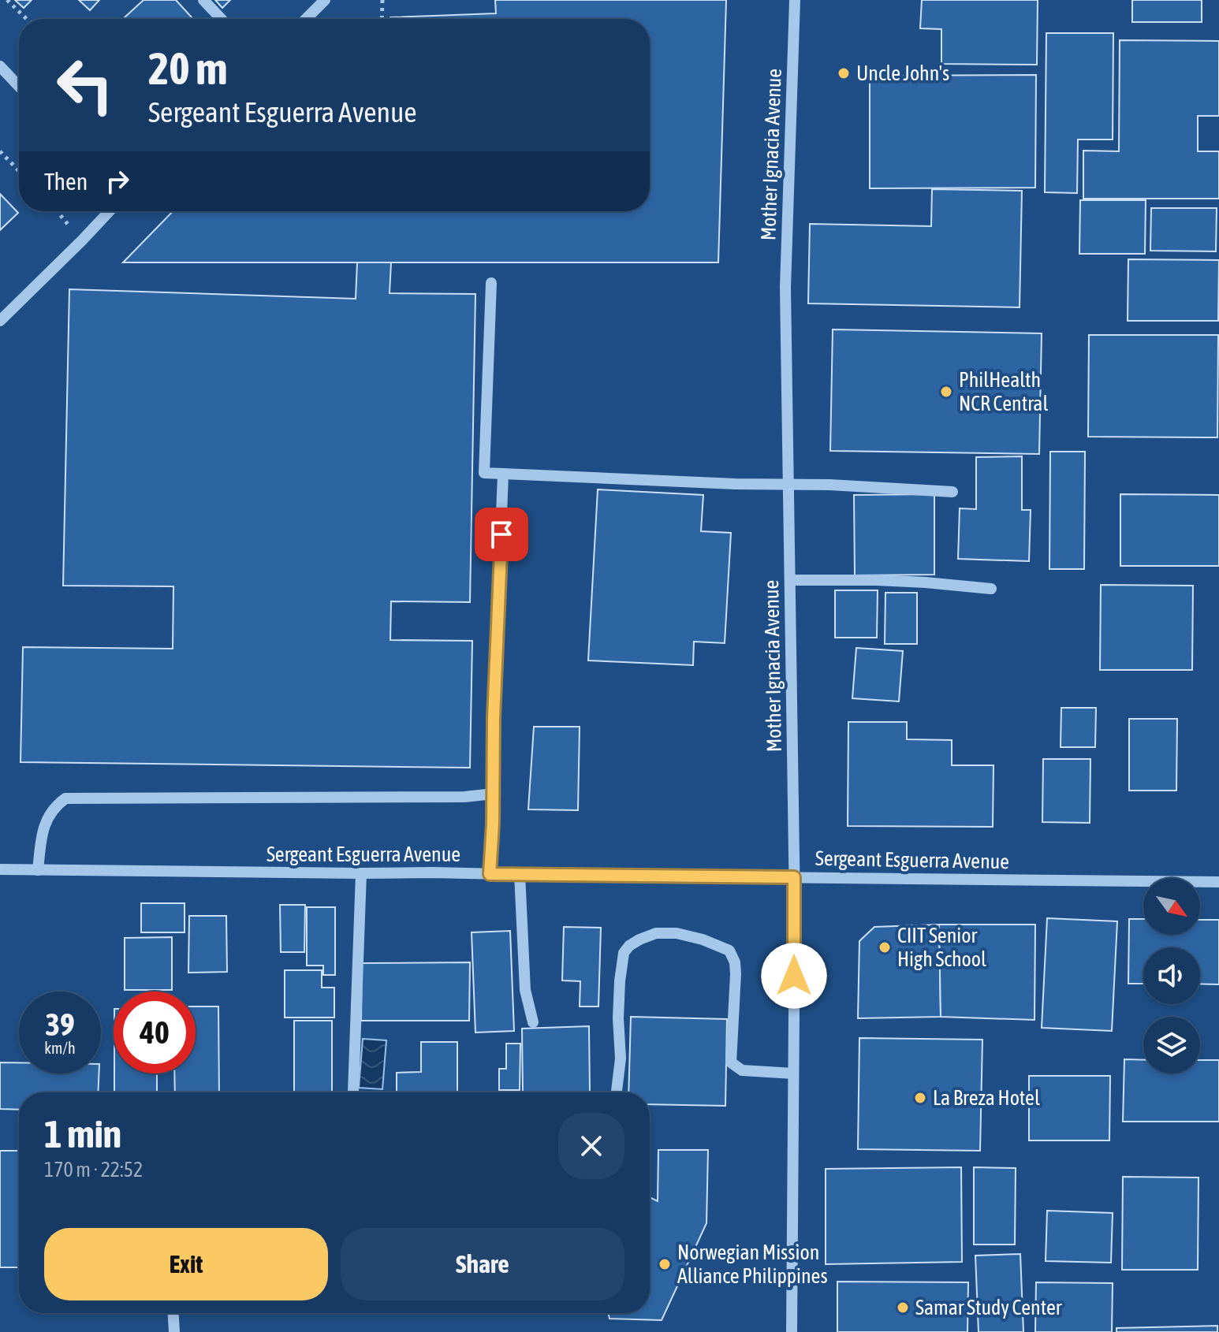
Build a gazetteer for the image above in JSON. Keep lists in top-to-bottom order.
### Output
{
  "streets": {
    "street": ["Mother Ignacia Avenue", "Sergeant Esguerra Avenue"]
  },
  "crossings": [
    ["Mother Ignacia Avenue", "Sergeant Esguerra Avenue"]
  ],
  "places": [
    "Uncle John's",
    "PhilHealth NCR Central",
    "CIIT Senior High School",
    "La Breza Hotel",
    "Norwegian Mission Alliance Philippines",
    "Samar Study Center"
  ],
  "north": "bottom right",
  "page": {
    "turn": ["20 m", "Sergeant Esguerra Avenue"],
    "then": "Then",
    "speed": "39 km/h",
    "limit": "40",
    "heading": ["1 min", "170 m · 22:52"],
    "buttons": ["Exit", "Share"]
  }
}
